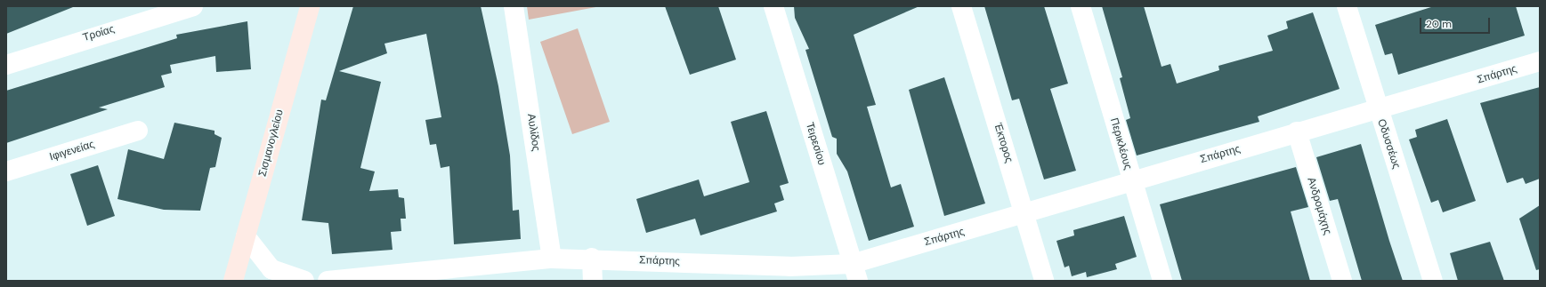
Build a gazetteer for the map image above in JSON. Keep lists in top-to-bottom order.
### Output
{
  "streets": {
    "street": [
      "Τροίας",
      "Σπάρτης",
      "Αυλίδος",
      "Σισμανογλείου",
      "Έκτορος",
      "Τειρεσίου",
      "Περικλέους",
      "Οδυσσέως",
      "Ιφιγενείας",
      "Ανδρομάχης"
    ]
  },
  "crossings": [
    ["Σπάρτης", "Αυλίδος"],
    ["Σπάρτης", "Έκτορος"],
    ["Σπάρτης", "Τειρεσίου"],
    ["Σπάρτης", "Περικλέους"],
    ["Σπάρτης", "Οδυσσέως"],
    ["Σπάρτης", "Ανδρομάχης"]
  ],
  "scale_bar": "20 m"
}
